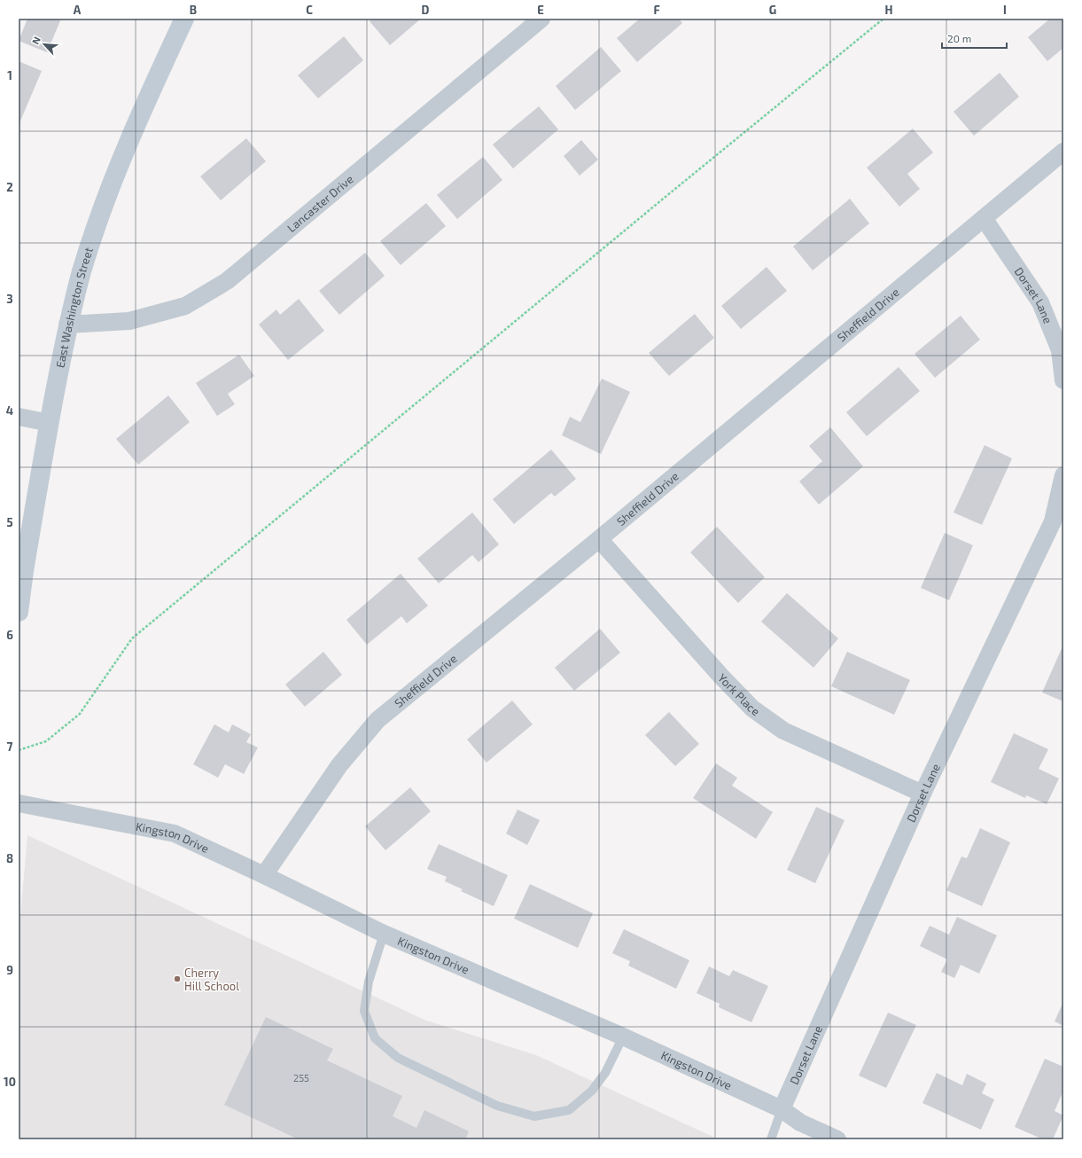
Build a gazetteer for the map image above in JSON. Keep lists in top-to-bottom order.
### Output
{
  "streets": {
    "street": [
      "Lancaster Drive",
      "Dorset Lane",
      "East Washington Street",
      "Sheffield Drive",
      "York Place",
      "Kingston Drive"
    ]
  },
  "crossings": [
    ["Lancaster Drive", "East Washington Street"],
    ["Dorset Lane", "Sheffield Drive"],
    ["Dorset Lane", "York Place"],
    ["Dorset Lane", "Kingston Drive"],
    ["Sheffield Drive", "York Place"],
    ["Sheffield Drive", "Kingston Drive"]
  ],
  "places": ["Cherry Hill School"],
  "house_numbers": ["255"],
  "scale_bar": "20 m",
  "north": "top left",
  "grid": {
    "columns": [
      "A",
      "B",
      "C",
      "D",
      "E",
      "F",
      "G",
      "H",
      "I"
    ],
    "rows": [
      "1",
      "2",
      "3",
      "4",
      "5",
      "6",
      "7",
      "8",
      "9",
      "10"
    ]
  }
}
